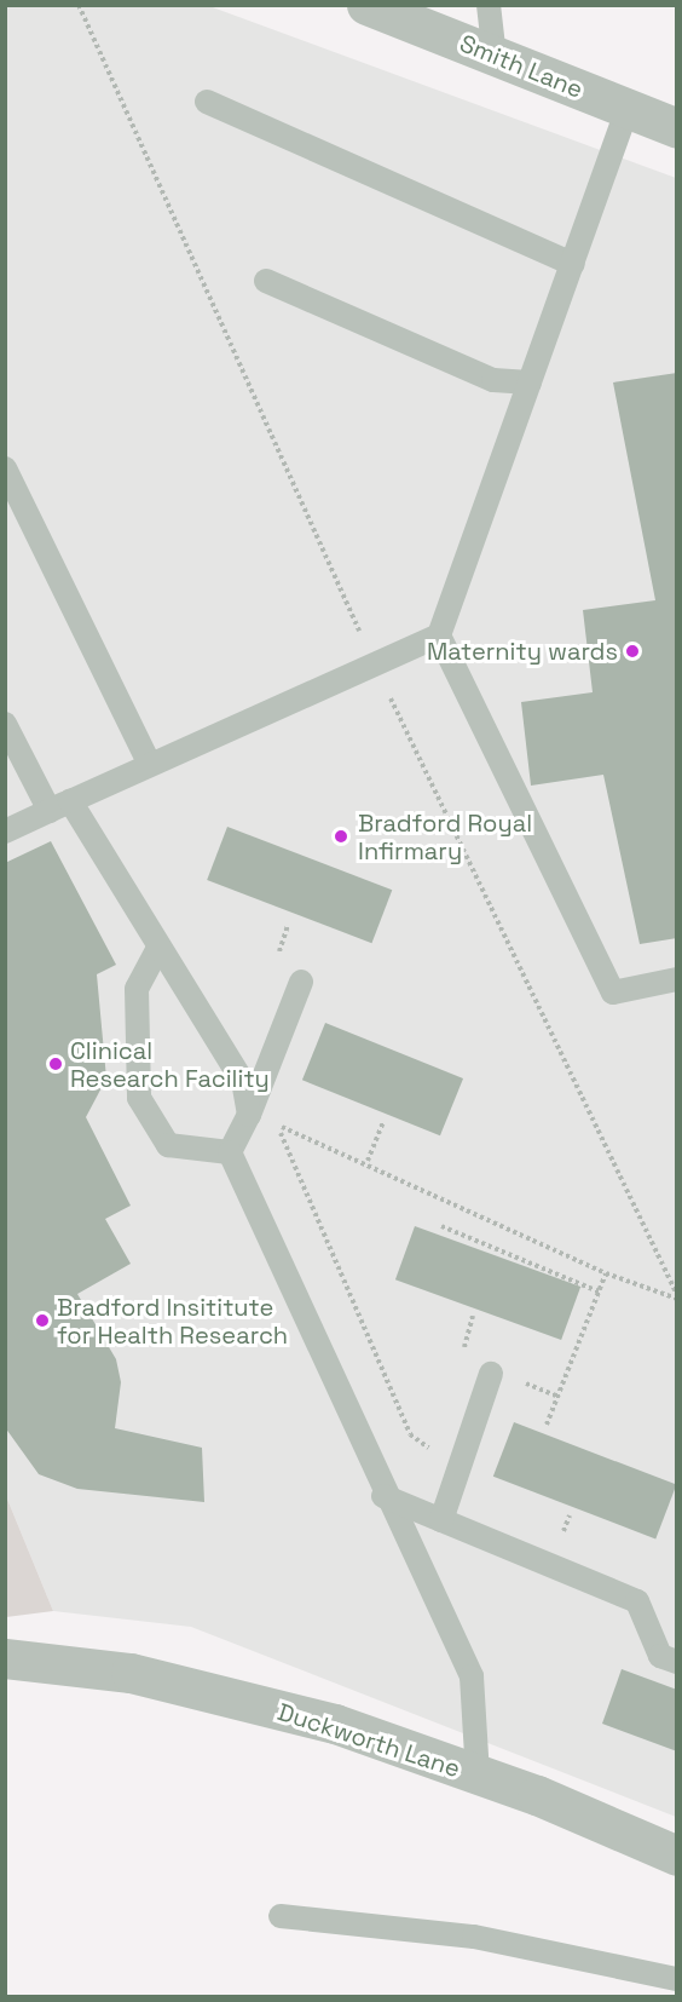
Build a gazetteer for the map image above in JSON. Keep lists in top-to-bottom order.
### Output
{
  "streets": {
    "street": ["Smith Lane", "Duckworth Lane"]
  },
  "places": [
    "Maternity wards",
    "Bradford Royal Infirmary",
    "Clinical Research Facility",
    "Bradford Insititute for Health Research"
  ]
}
